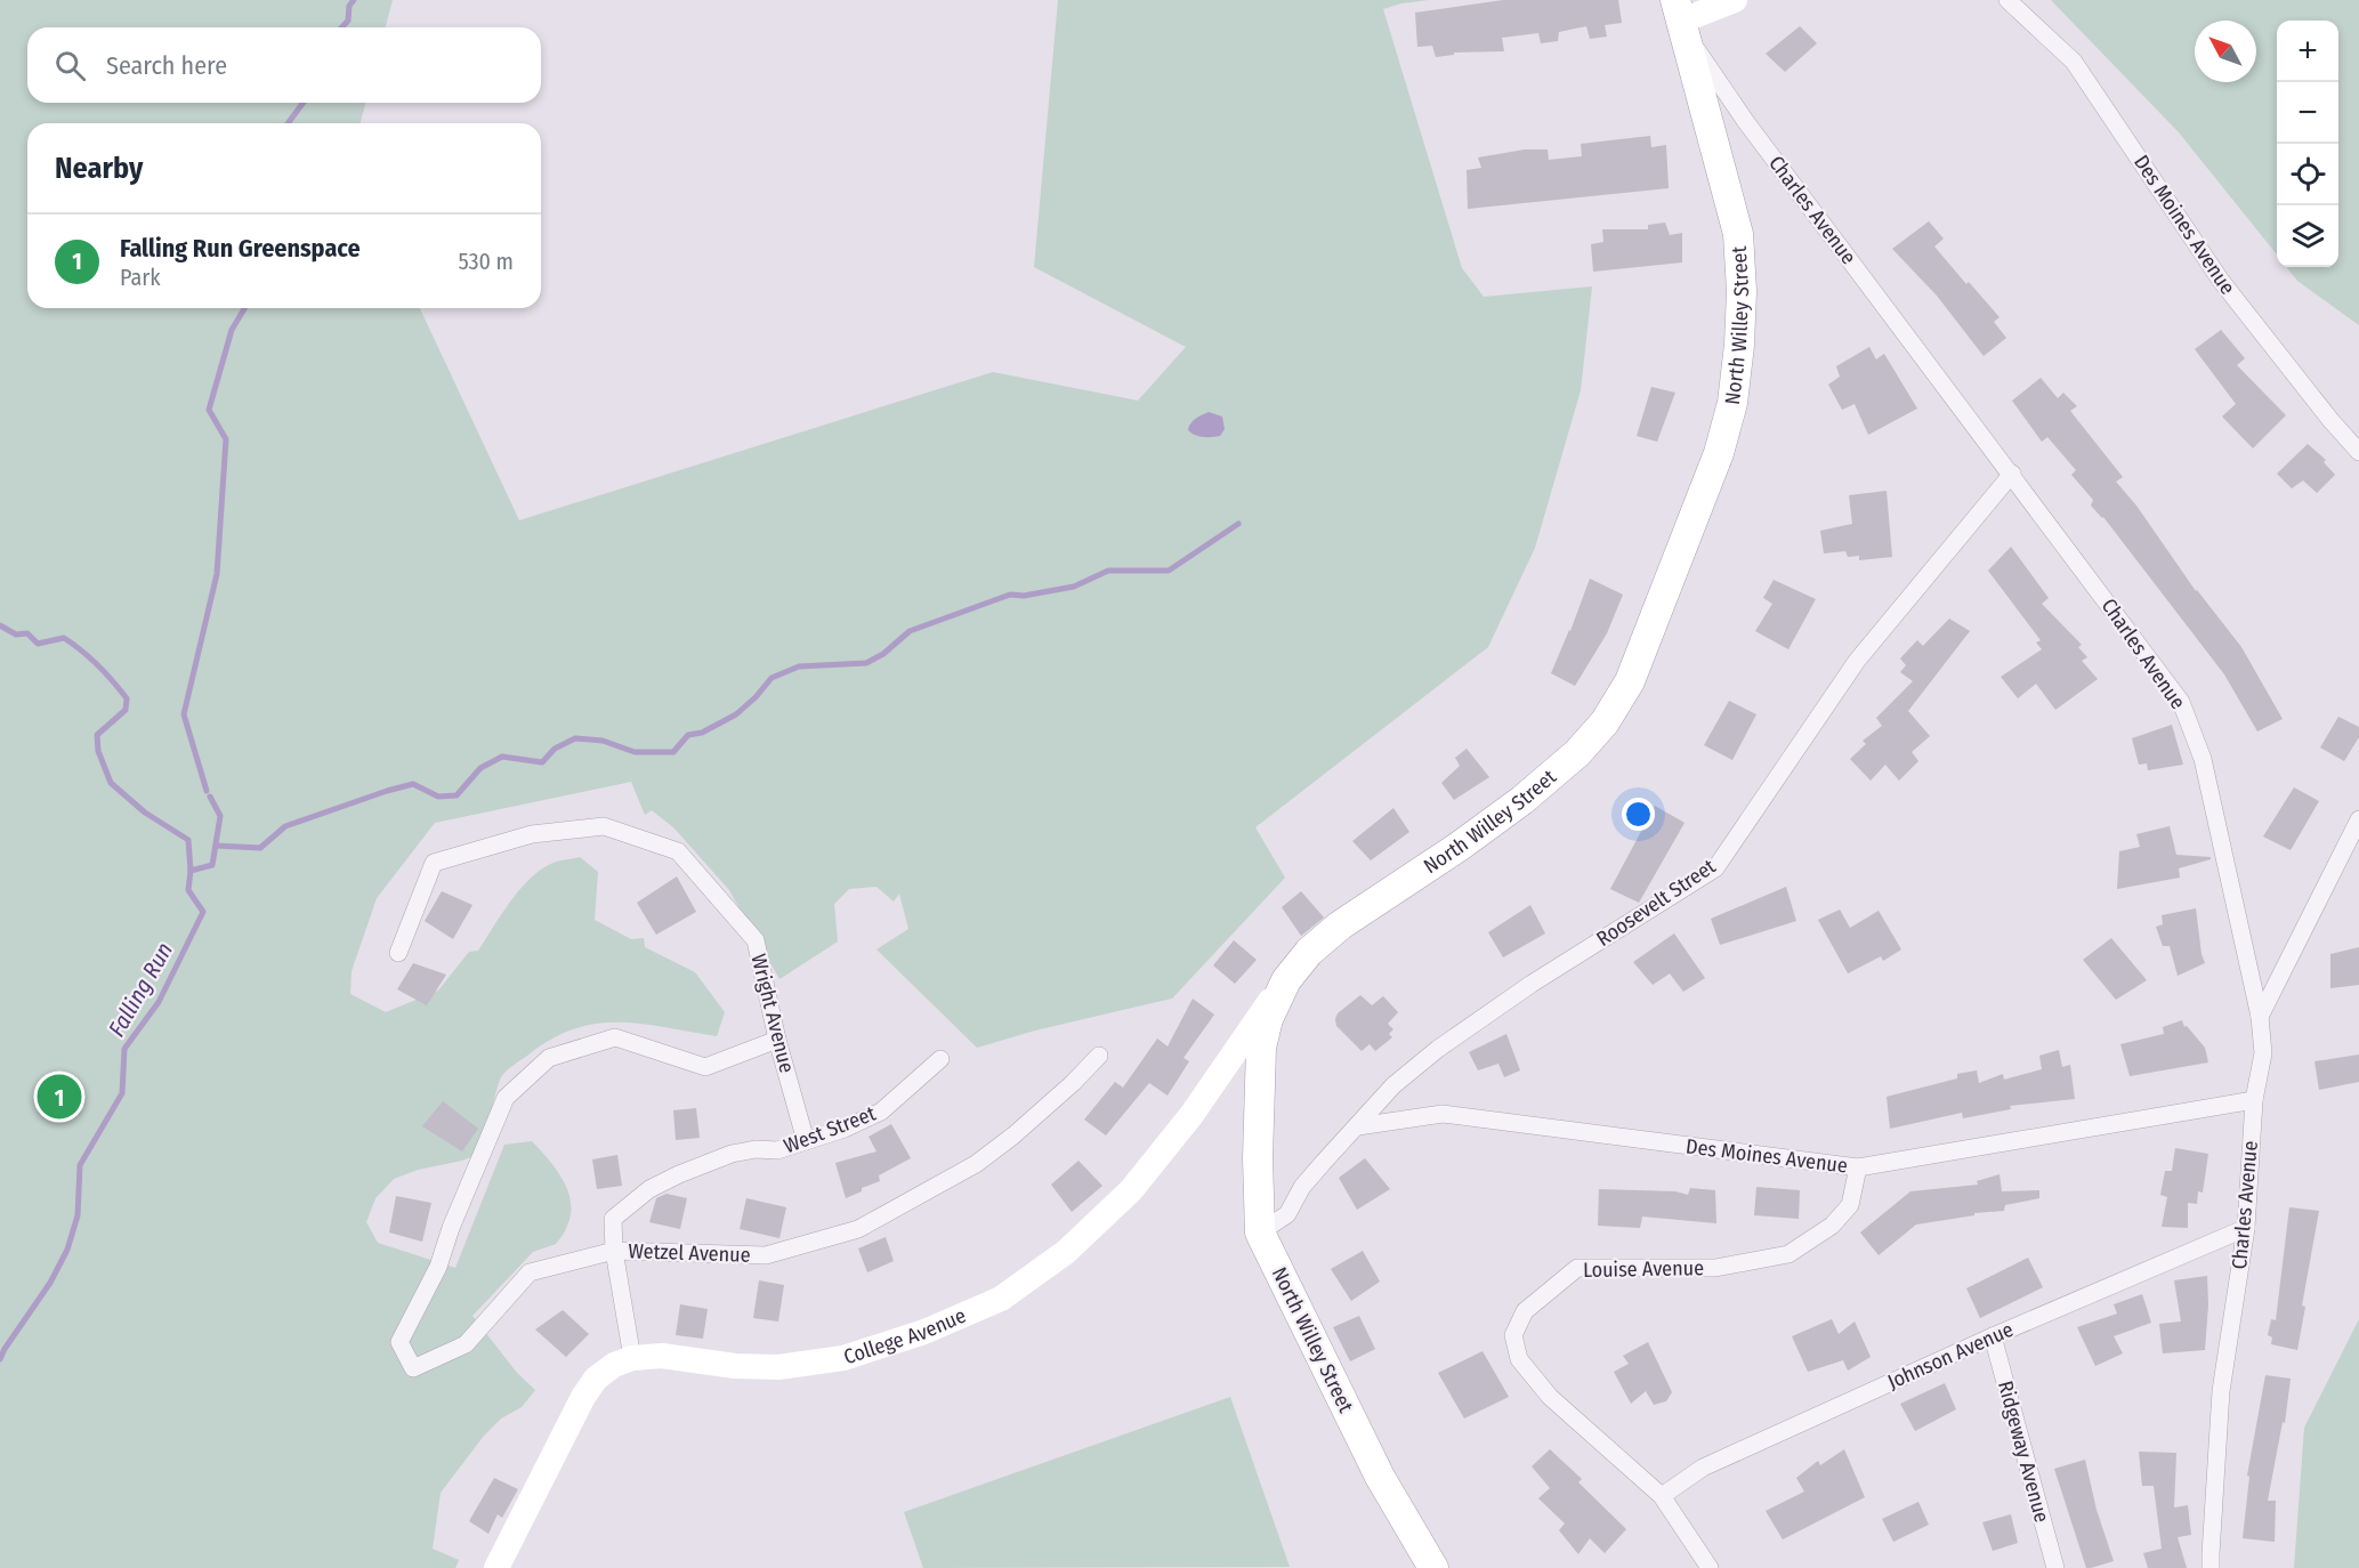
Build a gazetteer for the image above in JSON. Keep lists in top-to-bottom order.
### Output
{
  "streets": {
    "main road": ["North Willey Street"],
    "street": [
      "Charles Avenue",
      "Des Moines Avenue",
      "Roosevelt Street",
      "Wright Avenue",
      "West Street",
      "Wetzel Avenue",
      "Louise Avenue",
      "College Avenue",
      "Johnson Avenue",
      "Ridgeway Avenue"
    ]
  },
  "crossings": [
    ["Charles Avenue", "Des Moines Avenue"],
    ["Charles Avenue", "North Willey Street"],
    ["Charles Avenue", "Roosevelt Street"],
    ["Charles Avenue", "Johnson Avenue"],
    ["Des Moines Avenue", "Roosevelt Street"],
    ["Des Moines Avenue", "Louise Avenue"],
    ["North Willey Street", "Roosevelt Street"],
    ["North Willey Street", "College Avenue"],
    ["Wright Avenue", "West Street"],
    ["Wright Avenue", "Wetzel Avenue"],
    ["West Street", "Wetzel Avenue"],
    ["West Street", "College Avenue"],
    ["Louise Avenue", "Johnson Avenue"],
    ["Johnson Avenue", "Ridgeway Avenue"]
  ],
  "water": ["Falling Run"],
  "north": "top left",
  "page": {
    "map_buttons": ["+", "−"],
    "search": "Search here",
    "heading": "Nearby",
    "list": [
      {
        "mark": "1",
        "name": "Falling Run Greenspace",
        "note": "Park",
        "value": "530 m"
      }
    ],
    "pins": "1"
  }
}
